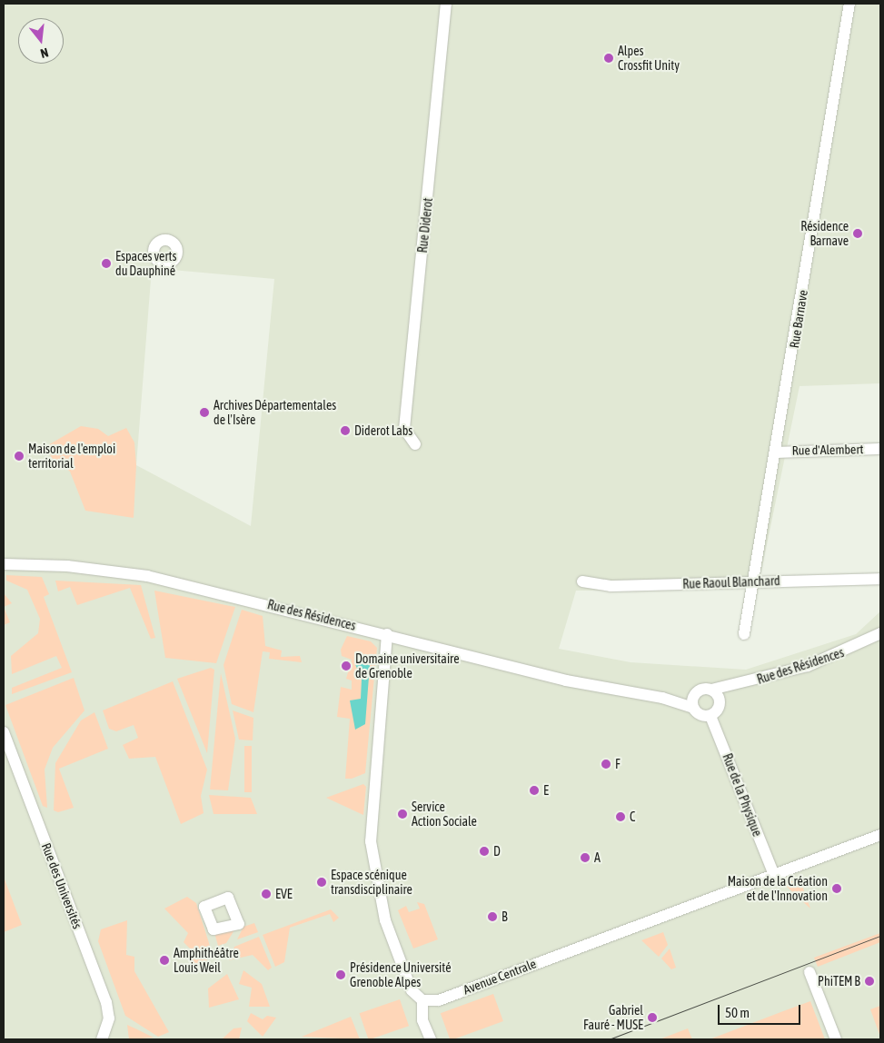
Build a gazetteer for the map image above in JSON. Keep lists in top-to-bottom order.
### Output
{
  "streets": {
    "street": [
      "Rue Diderot",
      "Rue Barnave",
      "Rue d'Alembert",
      "Rue Raoul Blanchard",
      "Rue des Résidences",
      "Rue de la Physique",
      "Rue des Universités",
      "Avenue Centrale"
    ]
  },
  "crossings": [
    ["Rue Barnave", "Rue d'Alembert"],
    ["Rue Barnave", "Rue Raoul Blanchard"],
    ["Rue des Résidences", "Rue de la Physique"],
    ["Rue de la Physique", "Avenue Centrale"]
  ],
  "places": [
    "Alpes Crossfit Unity",
    "Résidence Barnave",
    "Espaces verts du Dauphiné",
    "Archives Départementales de l'Isère",
    "Diderot Labs",
    "Maison de l'emploi territorial",
    "Domaine universitaire de Grenoble",
    "F",
    "E",
    "Service Action Sociale",
    "C",
    "D",
    "A",
    "Espace scénique transdisciplinaire",
    "Maison de la Création et de l'Innovation",
    "EVE",
    "B",
    "Amphithéâtre Louis Weil",
    "Présidence Université Grenoble Alpes",
    "PhiTEM B",
    "Gabriel Fauré - MUSE"
  ],
  "scale_bar": "50 m",
  "north": "bottom"
}
